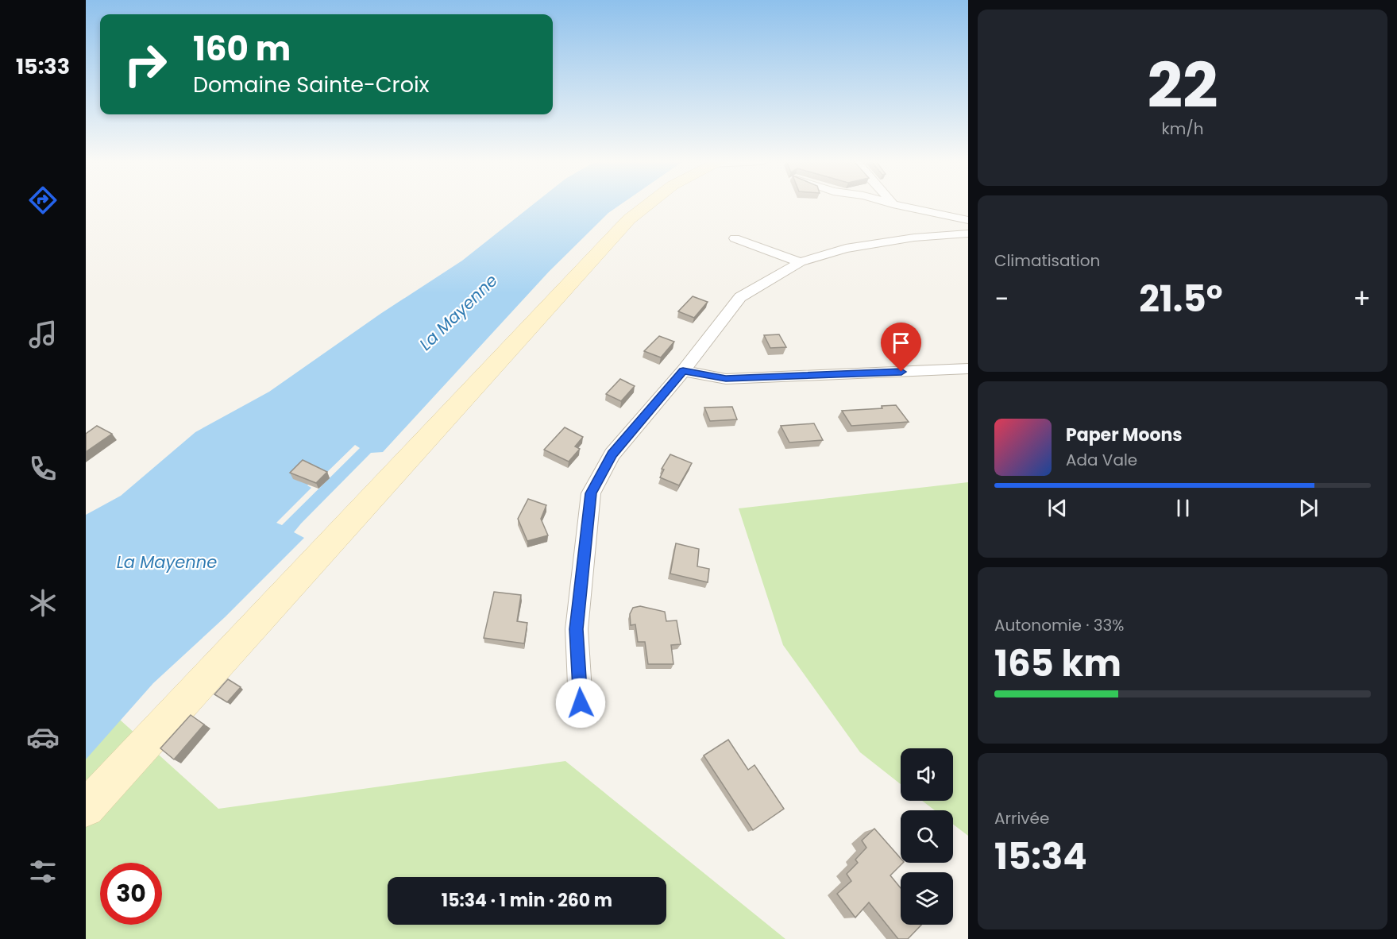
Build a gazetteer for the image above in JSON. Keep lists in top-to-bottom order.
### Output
{
  "water": ["La Mayenne"],
  "page": {
    "tabs": "15:33",
    "tile": [
      ["22", "km/h"],
      "Climatisation",
      ["Autonomie · 33%", "165 km"],
      ["Arrivée", "15:34"]
    ],
    "turn": ["160 m", "Domaine Sainte-Croix"],
    "heat": ["−", "21.5°", "+"],
    "song": ["Paper Moons", "Ada Vale"],
    "limit": "30",
    "trip": "15:34 · 1 min · 260 m"
  }
}
